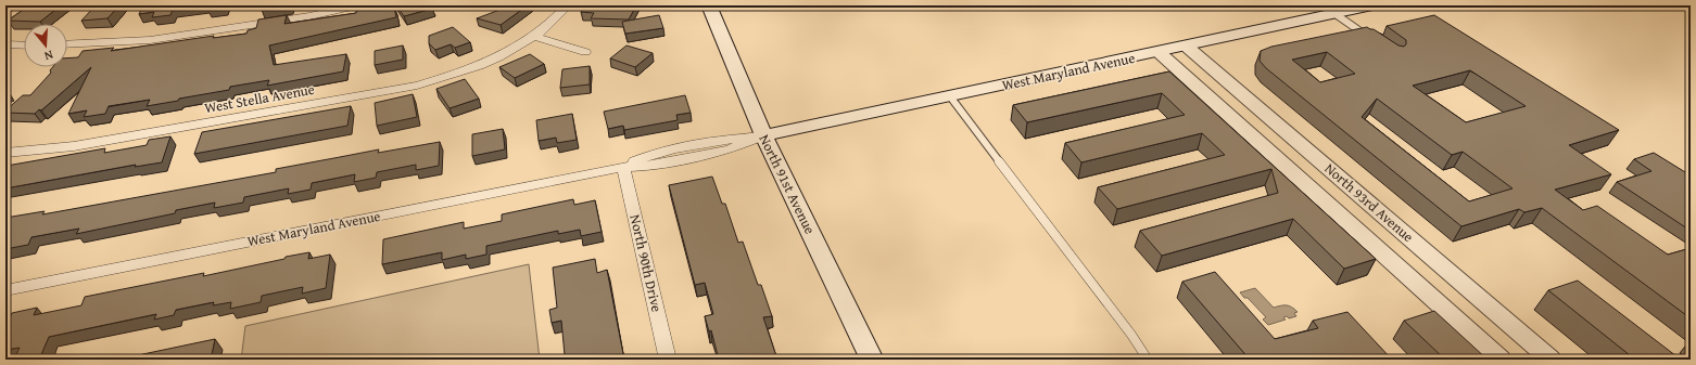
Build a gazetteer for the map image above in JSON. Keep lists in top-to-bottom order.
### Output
{
  "streets": {
    "main road": ["West Maryland Avenue", "North 91st Avenue"],
    "street": ["West Stella Avenue", "North 93rd Avenue", "North 90th Drive"]
  },
  "crossings": [
    ["West Maryland Avenue", "North 91st Avenue"],
    ["West Maryland Avenue", "North 93rd Avenue"],
    ["West Maryland Avenue", "North 90th Drive"]
  ],
  "north": "bottom"
}
